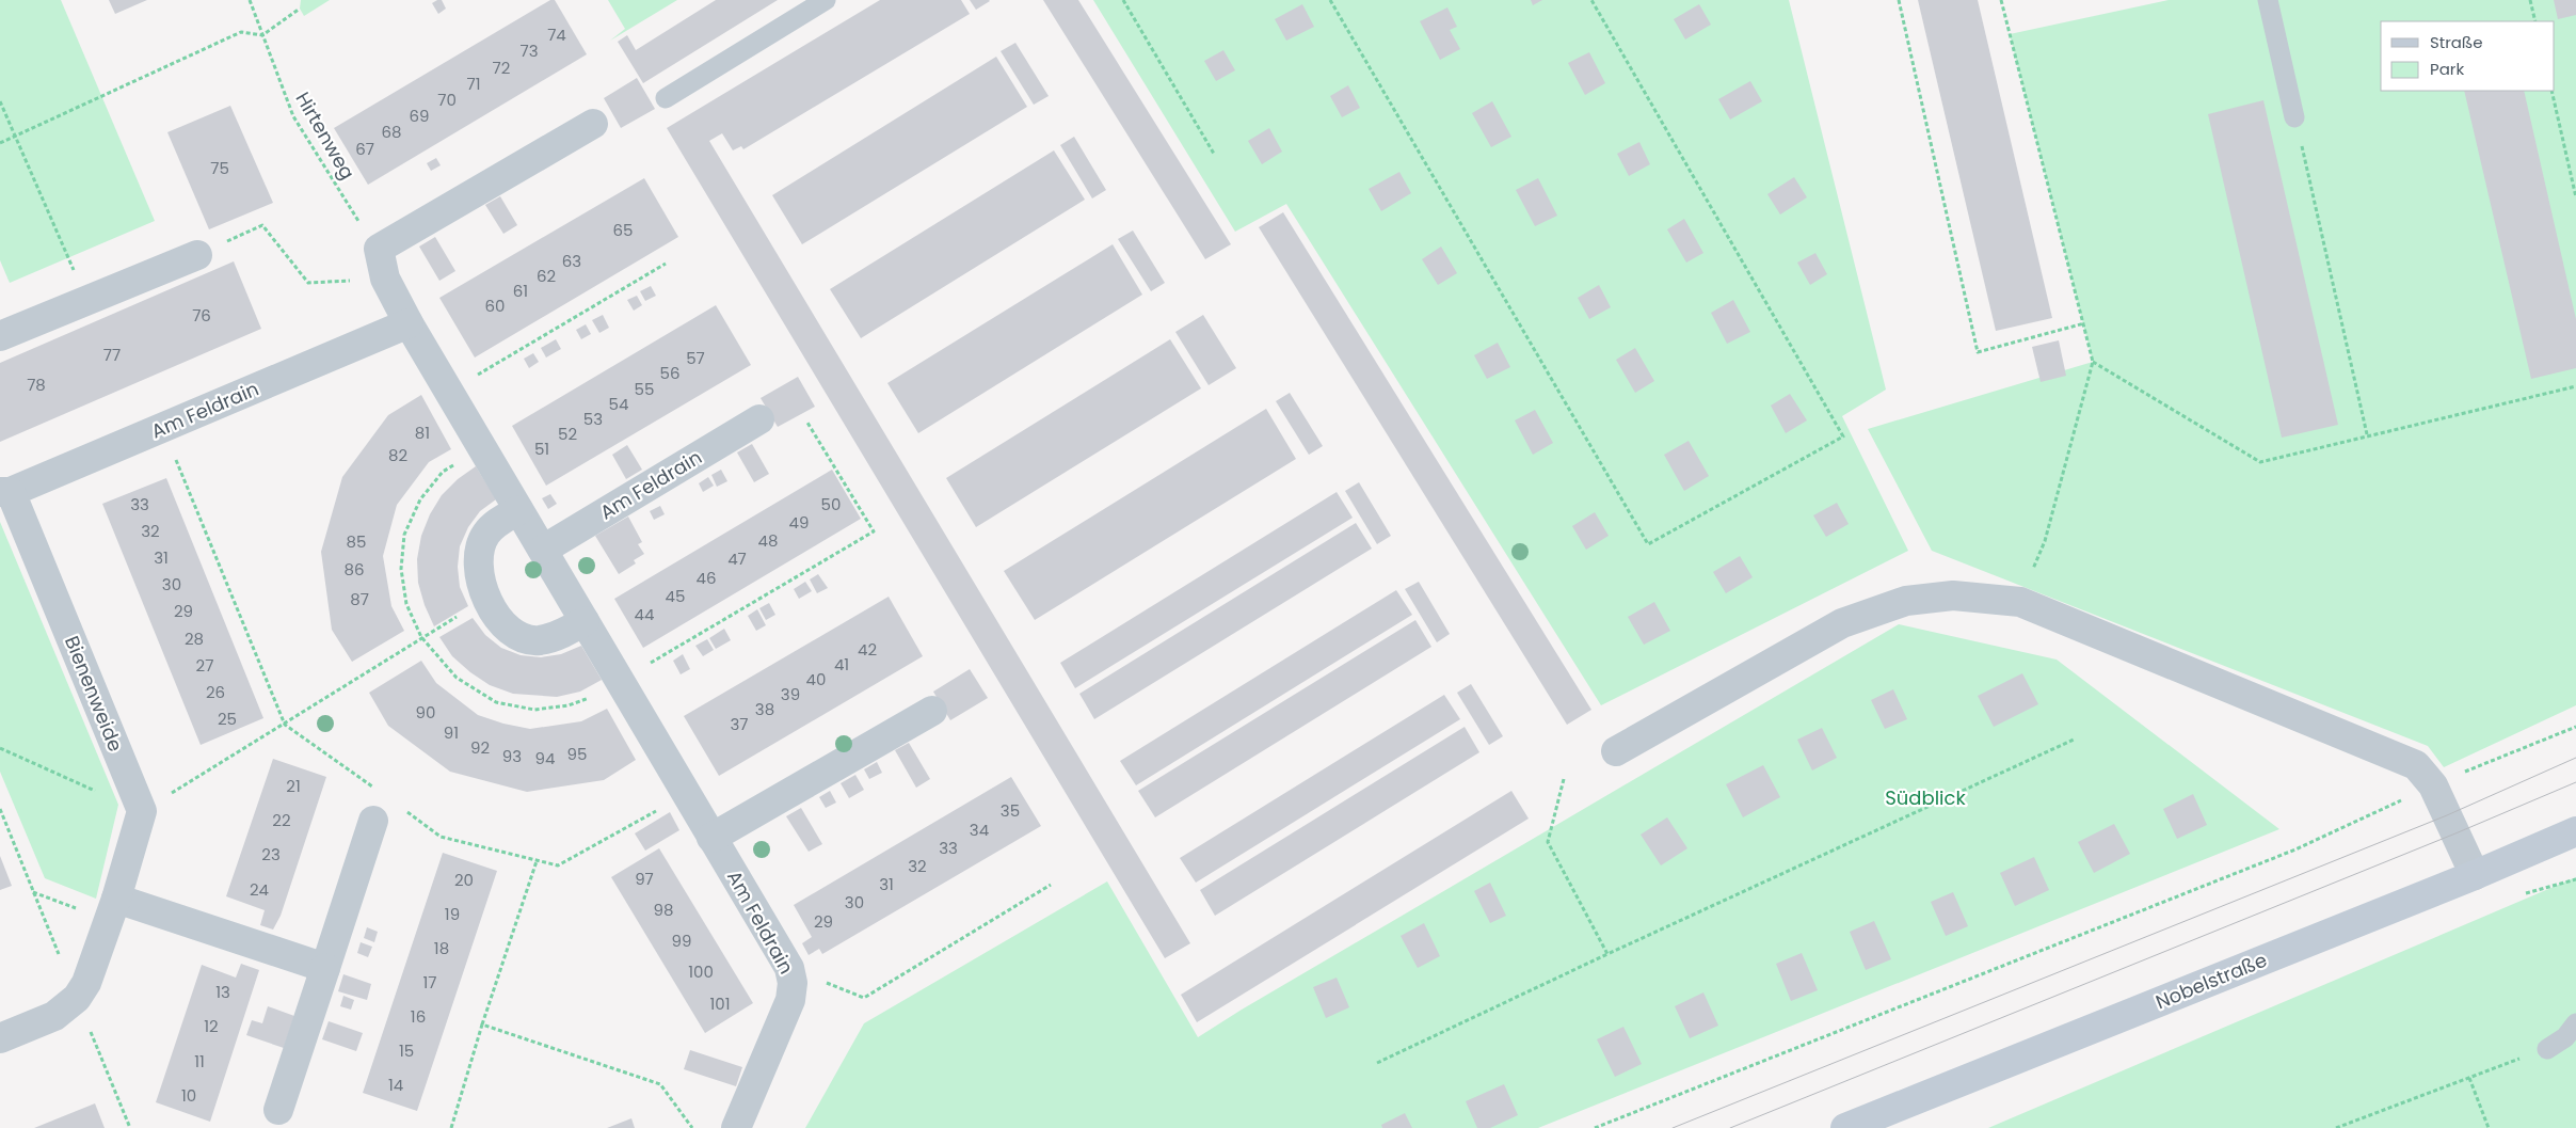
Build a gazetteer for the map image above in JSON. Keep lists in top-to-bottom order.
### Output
{
  "streets": {
    "main road": ["Nobelstraße"],
    "street": ["Am Feldrain", "Bienenweide"],
    "path": ["Hirtenweg"]
  },
  "crossings": [
    ["Hirtenweg", "Am Feldrain"],
    ["Am Feldrain", "Bienenweide"]
  ],
  "parks": ["Südblick"],
  "house_numbers": [
    "74",
    "73",
    "72",
    "71",
    "70",
    "69",
    "68",
    "67",
    "75",
    "65",
    "63",
    "62",
    "61",
    "60",
    "76",
    "77",
    "57",
    "56",
    "78",
    "55",
    "54",
    "53",
    "81",
    "52",
    "51",
    "82",
    "33",
    "50",
    "49",
    "32",
    "48",
    "85",
    "31",
    "47",
    "86",
    "46",
    "30",
    "45",
    "87",
    "29",
    "44",
    "28",
    "42",
    "41",
    "27",
    "40",
    "26",
    "39",
    "38",
    "90",
    "25",
    "37",
    "91",
    "92",
    "95",
    "93",
    "94",
    "21",
    "35",
    "22",
    "34",
    "33",
    "23",
    "32",
    "97",
    "20",
    "31",
    "24",
    "30",
    "98",
    "19",
    "29",
    "99",
    "18",
    "100",
    "17",
    "13",
    "101",
    "16",
    "12",
    "15",
    "11",
    "14",
    "10"
  ],
  "legend": ["Straße", "Park"]
}
